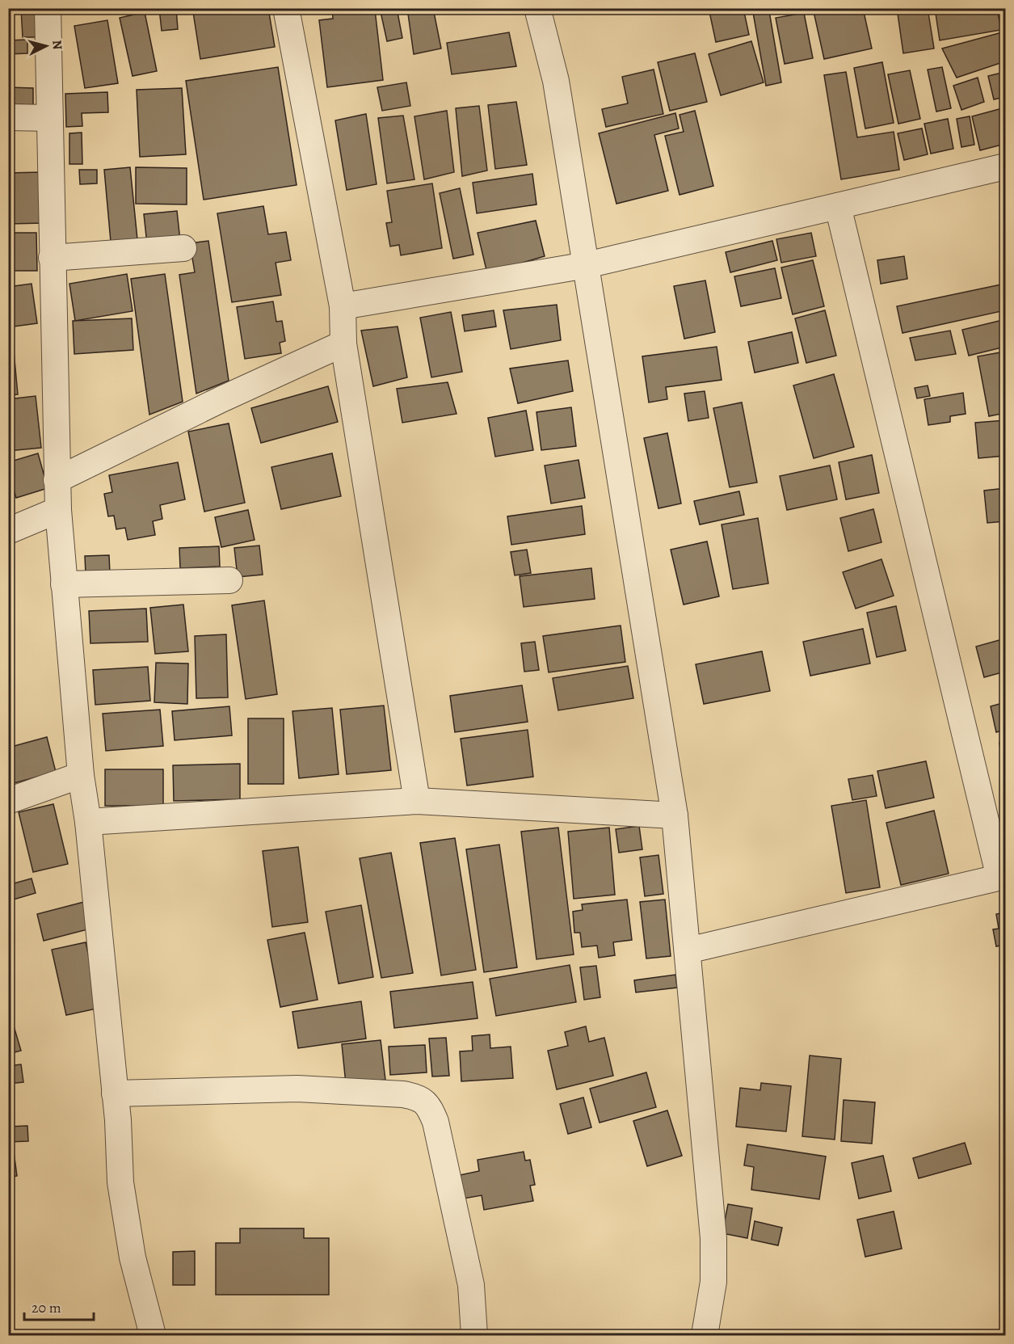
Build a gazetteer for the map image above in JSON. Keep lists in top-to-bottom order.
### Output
{
  "scale_bar": "20 m",
  "north": "right"
}
